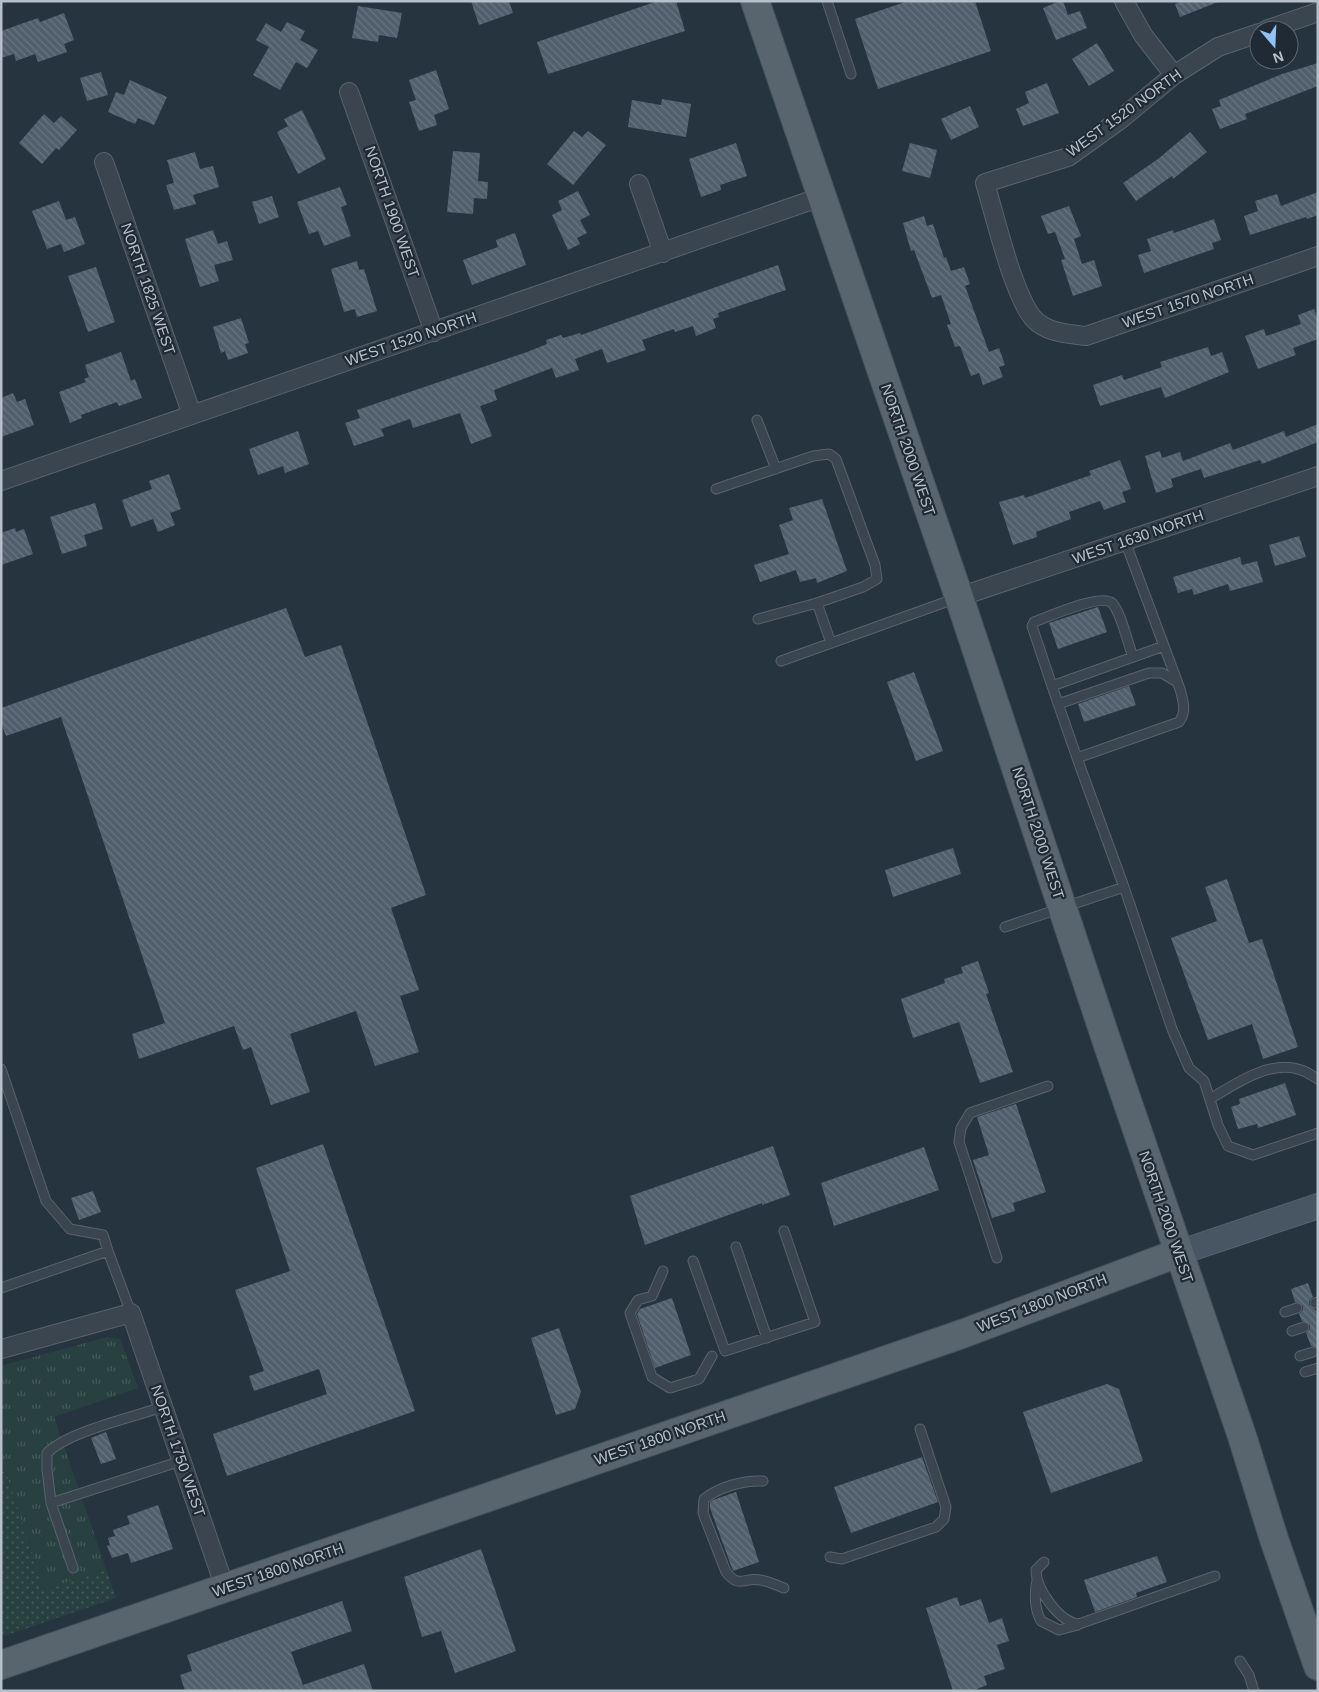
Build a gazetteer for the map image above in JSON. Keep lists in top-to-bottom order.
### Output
{
  "streets": {
    "main road": ["NORTH 2000 WEST", "WEST 1800 NORTH"],
    "street": [
      "WEST 1520 NORTH",
      "NORTH 1900 WEST",
      "NORTH 1825 WEST",
      "WEST 1570 NORTH",
      "WEST 1630 NORTH",
      "NORTH 1750 WEST"
    ]
  },
  "crossings": [
    ["WEST 1520 NORTH", "NORTH 1900 WEST"],
    ["WEST 1520 NORTH", "NORTH 1825 WEST"],
    ["WEST 1520 NORTH", "WEST 1570 NORTH"],
    ["WEST 1520 NORTH", "NORTH 2000 WEST"],
    ["NORTH 2000 WEST", "WEST 1630 NORTH"],
    ["NORTH 2000 WEST", "WEST 1800 NORTH"],
    ["WEST 1800 NORTH", "NORTH 1750 WEST"]
  ],
  "north": "bottom"
}
